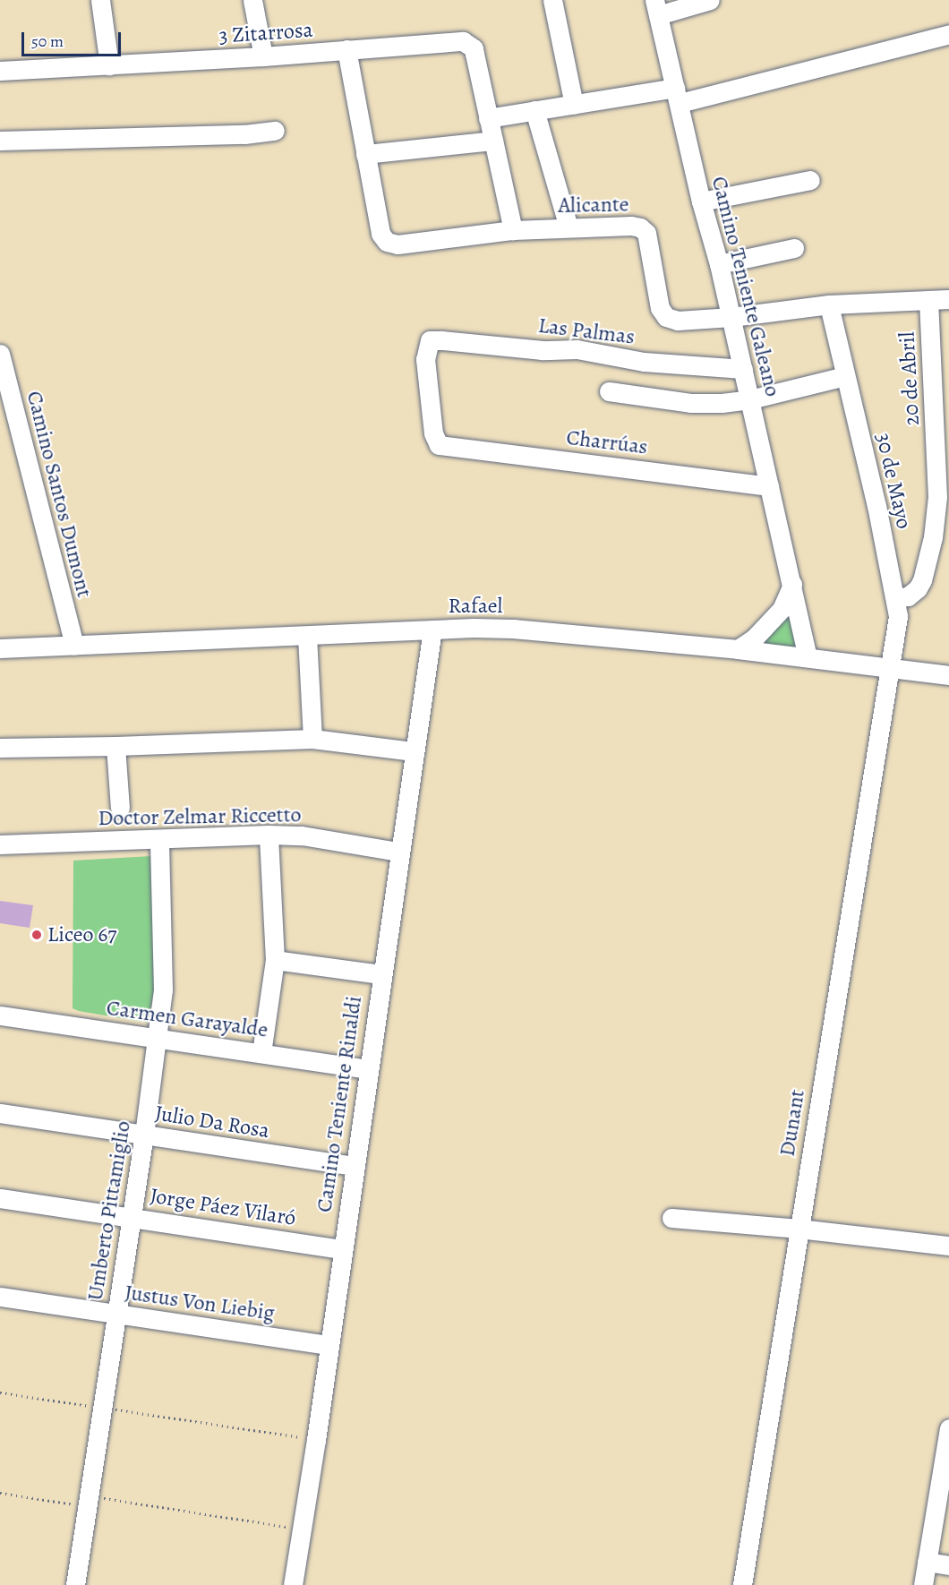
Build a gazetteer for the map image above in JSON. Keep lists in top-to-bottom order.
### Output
{
  "streets": {
    "street": [
      "3 Zitarrosa",
      "Alicante",
      "Camino Teniente Galeano",
      "Las Palmas",
      "20 de Abril",
      "Charrúas",
      "30 de Mayo",
      "Camino Santos Dumont",
      "Rafael",
      "Doctor Zelmar Riccetto",
      "Carmen Garayalde",
      "Camino Teniente Rinaldi",
      "Julio Da Rosa",
      "Dunant",
      "Jorge Páez Vilaró",
      "Umberto Pittamiglio",
      "Justus Von Liebig"
    ]
  },
  "crossings": [
    ["Alicante", "Camino Teniente Galeano"],
    ["Camino Teniente Galeano", "Las Palmas"],
    ["Camino Teniente Galeano", "Charrúas"],
    ["Camino Teniente Galeano", "Rafael"],
    ["Las Palmas", "Charrúas"],
    ["20 de Abril", "30 de Mayo"],
    ["30 de Mayo", "Rafael"],
    ["30 de Mayo", "Dunant"],
    ["Camino Santos Dumont", "Rafael"],
    ["Rafael", "Camino Teniente Rinaldi"],
    ["Rafael", "Dunant"],
    ["Doctor Zelmar Riccetto", "Camino Teniente Rinaldi"],
    ["Doctor Zelmar Riccetto", "Umberto Pittamiglio"],
    ["Carmen Garayalde", "Camino Teniente Rinaldi"],
    ["Carmen Garayalde", "Umberto Pittamiglio"],
    ["Camino Teniente Rinaldi", "Julio Da Rosa"],
    ["Camino Teniente Rinaldi", "Jorge Páez Vilaró"],
    ["Camino Teniente Rinaldi", "Justus Von Liebig"],
    ["Julio Da Rosa", "Umberto Pittamiglio"],
    ["Jorge Páez Vilaró", "Umberto Pittamiglio"],
    ["Umberto Pittamiglio", "Justus Von Liebig"]
  ],
  "places": ["Liceo 67"],
  "scale_bar": "50 m"
}
